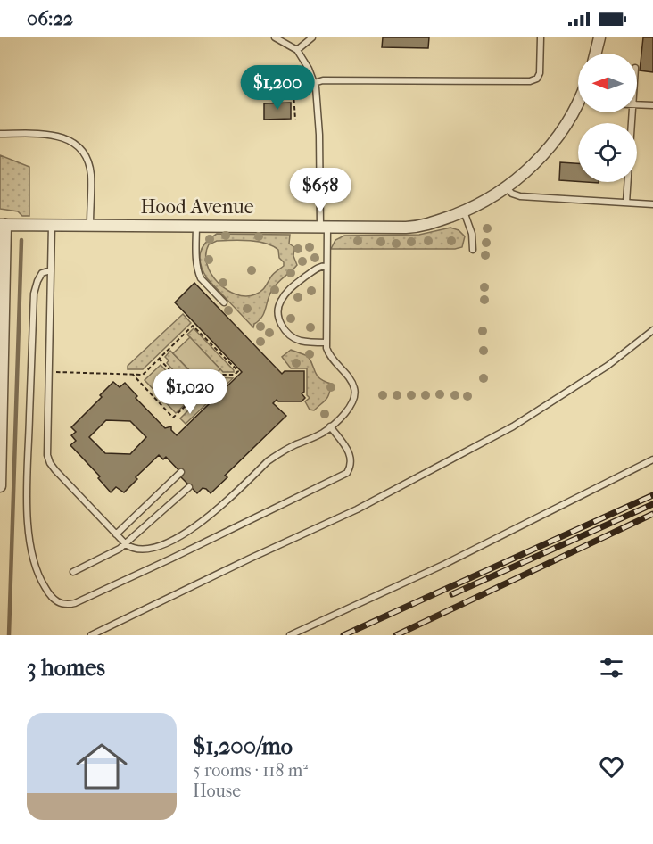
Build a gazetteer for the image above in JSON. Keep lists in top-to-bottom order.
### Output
{
  "streets": {
    "street": ["Hood Avenue"]
  },
  "north": "left",
  "page": {
    "status": "06:22",
    "price": ["$1,200", "$658", "$1,020"],
    "heading": "3 homes",
    "list": [
      {
        "name": "$1,200/mo",
        "note": "5 rooms · 118 m² · House"
      }
    ]
  }
}
